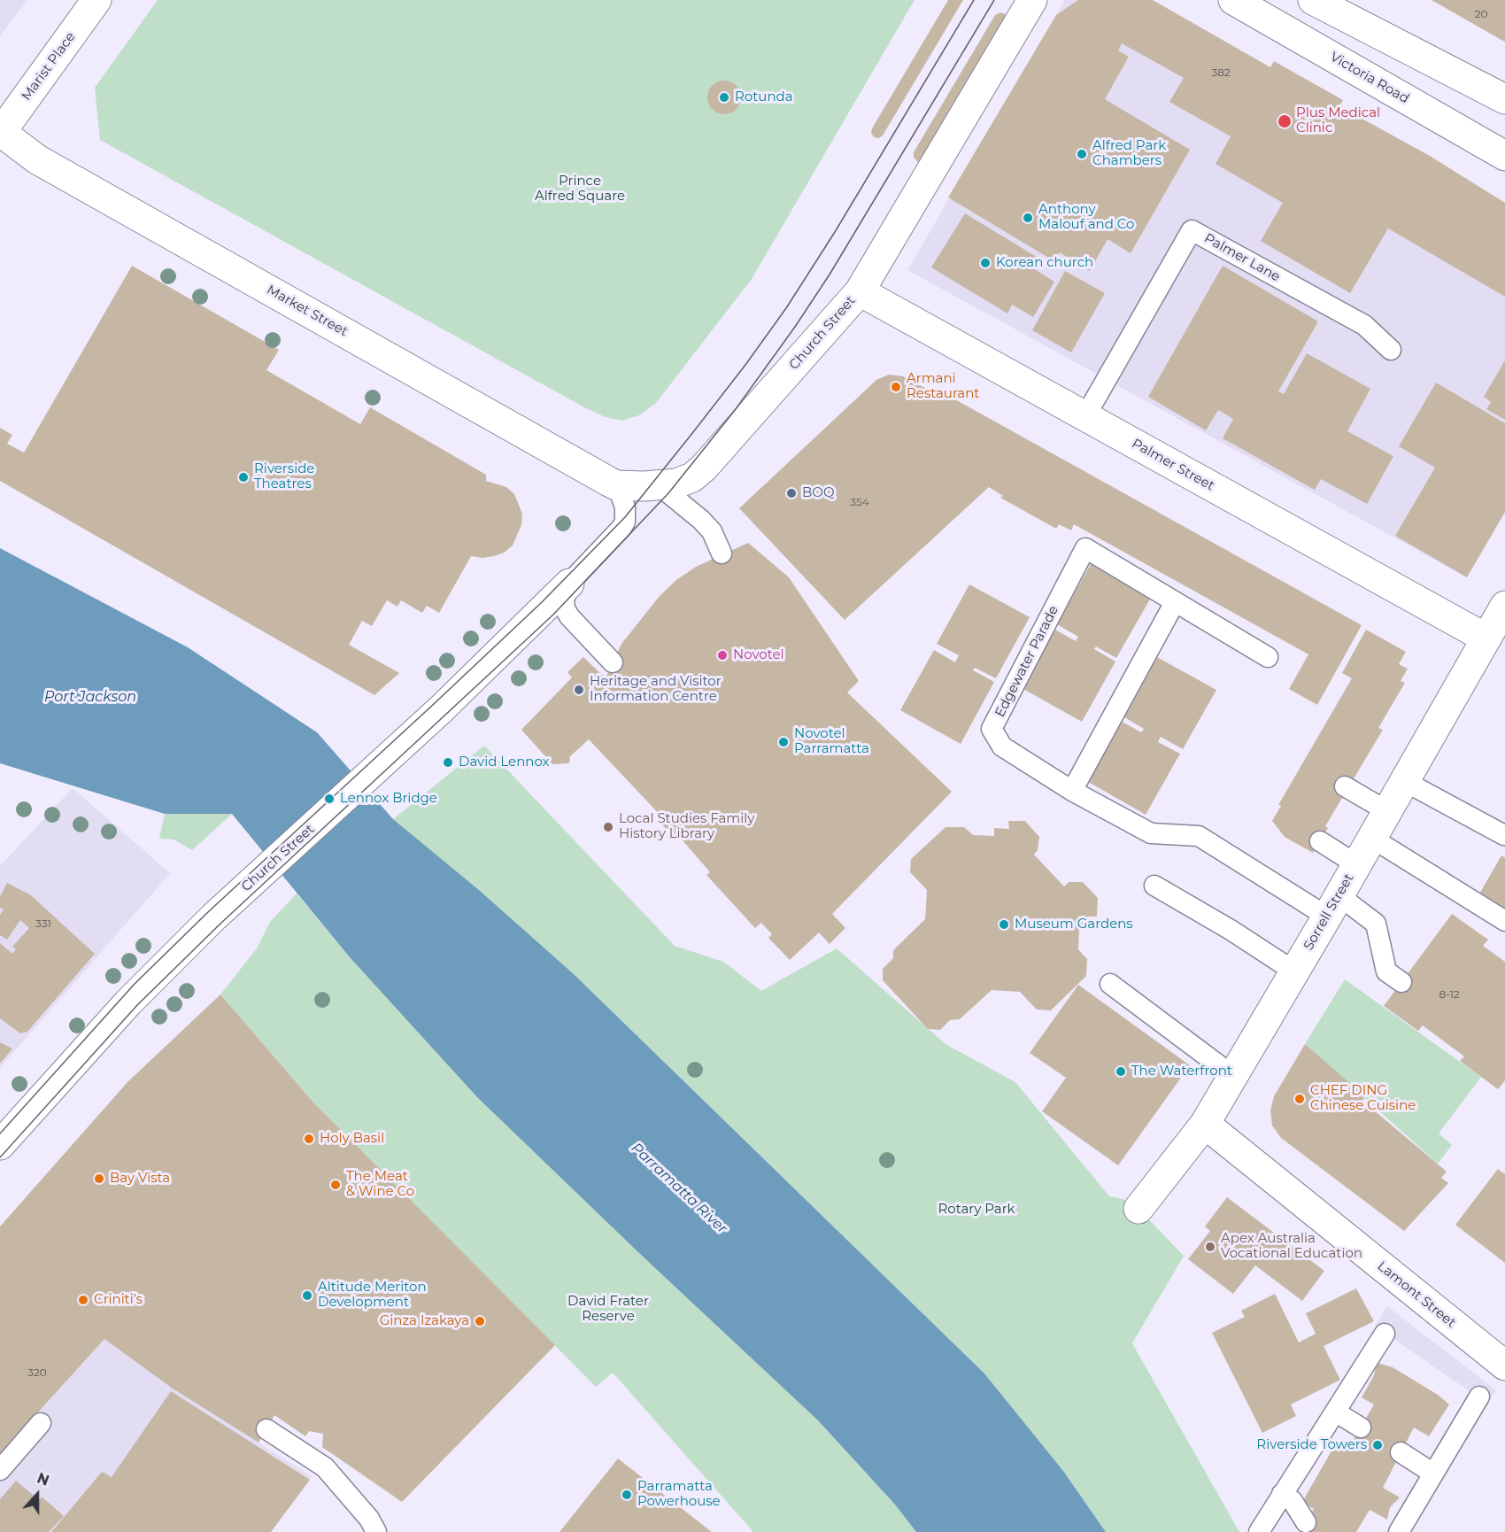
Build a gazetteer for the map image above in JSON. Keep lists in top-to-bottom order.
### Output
{
  "streets": {
    "street": [
      "Marist Place",
      "Victoria Road",
      "Market Street",
      "Church Street",
      "Palmer Street",
      "Sorrell Street",
      "Lamont Street"
    ],
    "lane": ["Palmer Lane", "Edgewater Parade"]
  },
  "crossings": [
    ["Marist Place", "Market Street"],
    ["Palmer Lane", "Palmer Street"],
    ["Market Street", "Church Street"],
    ["Church Street", "Palmer Street"],
    ["Palmer Street", "Sorrell Street"],
    ["Edgewater Parade", "Sorrell Street"],
    ["Sorrell Street", "Lamont Street"]
  ],
  "water": ["Port Jackson", "Parramatta River"],
  "parks": ["Prince Alfred Square", "Rotary Park", "David Frater Reserve"],
  "places": [
    "Rotunda",
    "Plus Medical Clinic",
    "Alfred Park Chambers",
    "Anthony Malouf and Co",
    "Korean church",
    "Armani Restaurant",
    "Riverside Theatres",
    "BOQ",
    "Novotel",
    "Heritage and Visitor Information Centre",
    "Novotel Parramatta",
    "David Lennox",
    "Lennox Bridge",
    "Local Studies Family History Library",
    "Museum Gardens",
    "The Waterfront",
    "CHEF DING Chinese Cuisine",
    "Holy Basil",
    "Bay Vista",
    "The Meat & Wine Co",
    "Apex Australia Vocational Education",
    "Altitude Meriton Development",
    "Criniti’s",
    "Ginza Izakaya",
    "Riverside Towers",
    "Parramatta Powerhouse"
  ],
  "house_numbers": [
    "20",
    "382",
    "354",
    "331",
    "8-12",
    "320"
  ],
  "north": "top"
}
